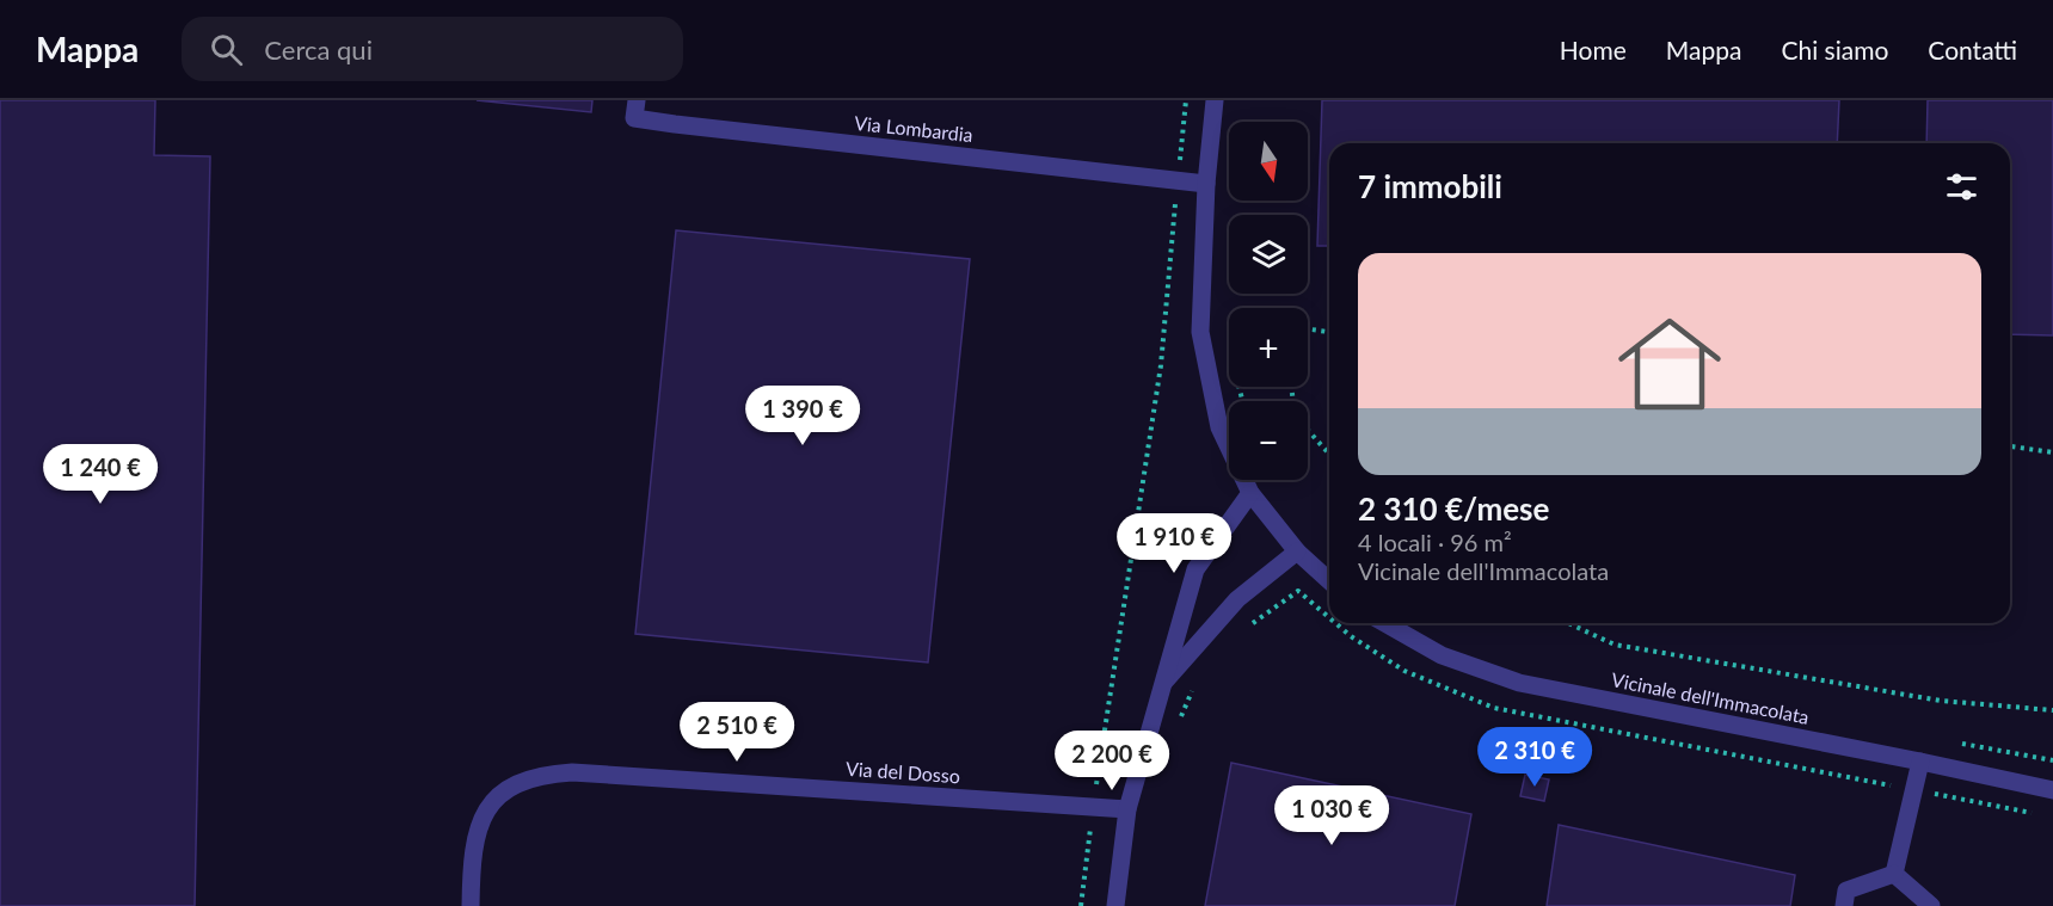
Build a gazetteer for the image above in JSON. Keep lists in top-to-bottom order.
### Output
{
  "streets": {
    "street": ["Via Lombardia", "Vicinale dell'Immacolata", "Via del Dosso"]
  },
  "north": "bottom",
  "page": {
    "header": "Mappa",
    "search": "Cerca qui",
    "nav": [
      "Home",
      "Mappa",
      "Chi siamo",
      "Contatti"
    ],
    "map_buttons": ["+", "−"],
    "heading": "7 immobili",
    "list": [
      {
        "name": "2 310 €/mese",
        "note": "4 locali · 96 m² · Vicinale dell'Immacolata"
      }
    ],
    "price": [
      "1 390 €",
      "1 240 €",
      "1 910 €",
      "2 510 €",
      "2 310 €",
      "2 200 €",
      "1 030 €"
    ]
  }
}
